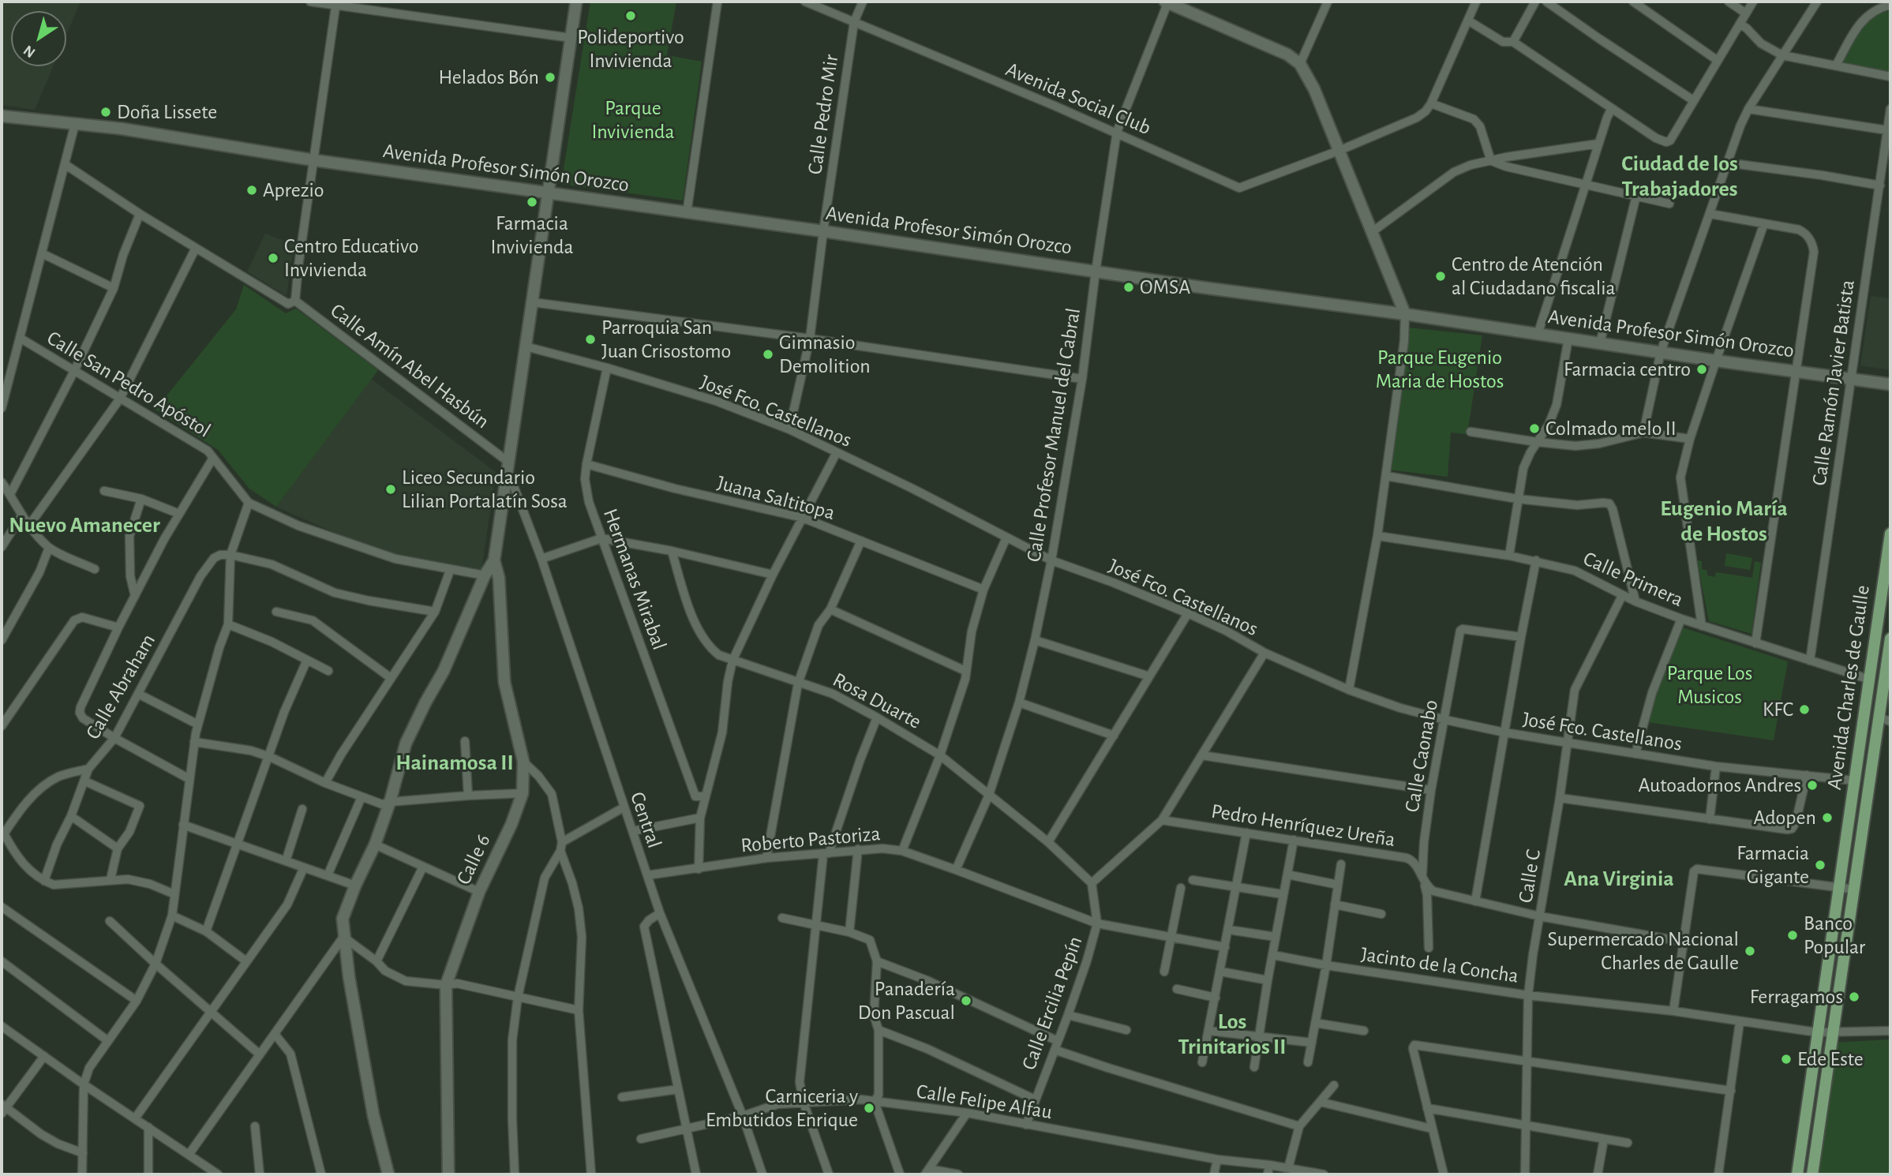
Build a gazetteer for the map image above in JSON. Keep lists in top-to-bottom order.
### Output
{
  "streets": {
    "main road": ["Avenida Charles de Gaulle"],
    "street": [
      "Avenida Social Club",
      "Calle Pedro Mir",
      "Avenida Profesor Simón Orozco",
      "Calle Amín Abel Hasbún",
      "Calle Ramón Javier Batista",
      "Calle San Pedro Apóstol",
      "José Fco. Castellanos",
      "Calle Profesor Manuel del Cabral",
      "Juana Saltitopa",
      "Hermanas Mirabal",
      "Calle Primera",
      "Calle Abraham",
      "Rosa Duarte",
      "Calle Caonabo",
      "Central",
      "Pedro Henríquez Ureña",
      "Roberto Pastoriza",
      "Calle 6",
      "Calle C",
      "Jacinto de la Concha",
      "Calle Ercilia Pepín",
      "Calle Felipe Alfau"
    ]
  },
  "crossings": [
    ["Avenida Social Club", "Calle Pedro Mir"],
    ["Avenida Social Club", "Calle Profesor Manuel del Cabral"],
    ["Calle Pedro Mir", "Avenida Profesor Simón Orozco"],
    ["Calle Pedro Mir", "José Fco. Castellanos"],
    ["Avenida Profesor Simón Orozco", "Calle Ramón Javier Batista"],
    ["Avenida Profesor Simón Orozco", "Calle Profesor Manuel del Cabral"],
    ["Calle Amín Abel Hasbún", "Central"],
    ["Calle Ramón Javier Batista", "Calle Primera"],
    ["José Fco. Castellanos", "Calle Profesor Manuel del Cabral"],
    ["José Fco. Castellanos", "Hermanas Mirabal"],
    ["José Fco. Castellanos", "Avenida Charles de Gaulle"],
    ["José Fco. Castellanos", "Calle Caonabo"],
    ["José Fco. Castellanos", "Calle C"],
    ["Calle Profesor Manuel del Cabral", "Rosa Duarte"],
    ["Calle Profesor Manuel del Cabral", "Roberto Pastoriza"],
    ["Juana Saltitopa", "Hermanas Mirabal"],
    ["Calle Primera", "Avenida Charles de Gaulle"],
    ["Calle Primera", "Calle C"],
    ["Avenida Charles de Gaulle", "Jacinto de la Concha"],
    ["Rosa Duarte", "Calle Ercilia Pepín"],
    ["Calle Caonabo", "Pedro Henríquez Ureña"],
    ["Central", "Roberto Pastoriza"],
    ["Central", "Calle Felipe Alfau"],
    ["Pedro Henríquez Ureña", "Calle C"],
    ["Roberto Pastoriza", "Calle Ercilia Pepín"],
    ["Calle C", "Jacinto de la Concha"],
    ["Calle Ercilia Pepín", "Calle Felipe Alfau"]
  ],
  "districts": [
    "Ciudad de los Trabajadores",
    "Eugenio María de Hostos",
    "Nuevo Amanecer",
    "Hainamosa II",
    "Ana Virginia",
    "Los Trinitarios II"
  ],
  "parks": ["Parque Invivienda", "Parque Eugenio Maria de Hostos", "Parque Los Musicos"],
  "places": [
    "Polideportivo Invivienda",
    "Helados Bón",
    "Doña Lissete",
    "Aprezio",
    "Farmacia Invivienda",
    "Centro Educativo Invivienda",
    "Centro de Atención al Ciudadano fiscalia",
    "OMSA",
    "Parroquia San Juan Crisostomo",
    "Gimnasio Demolition",
    "Farmacia centro",
    "Colmado melo II",
    "Liceo Secundario Lilian Portalatín Sosa",
    "KFC",
    "Autoadornos Andres",
    "Adopen",
    "Farmacia Gigante",
    "Banco Popular",
    "Supermercado Nacional Charles de Gaulle",
    "Ferragamos",
    "Panadería Don Pascual",
    "Ede Este",
    "Carniceria y Embutidos Enrique"
  ],
  "north": "bottom left"
}
